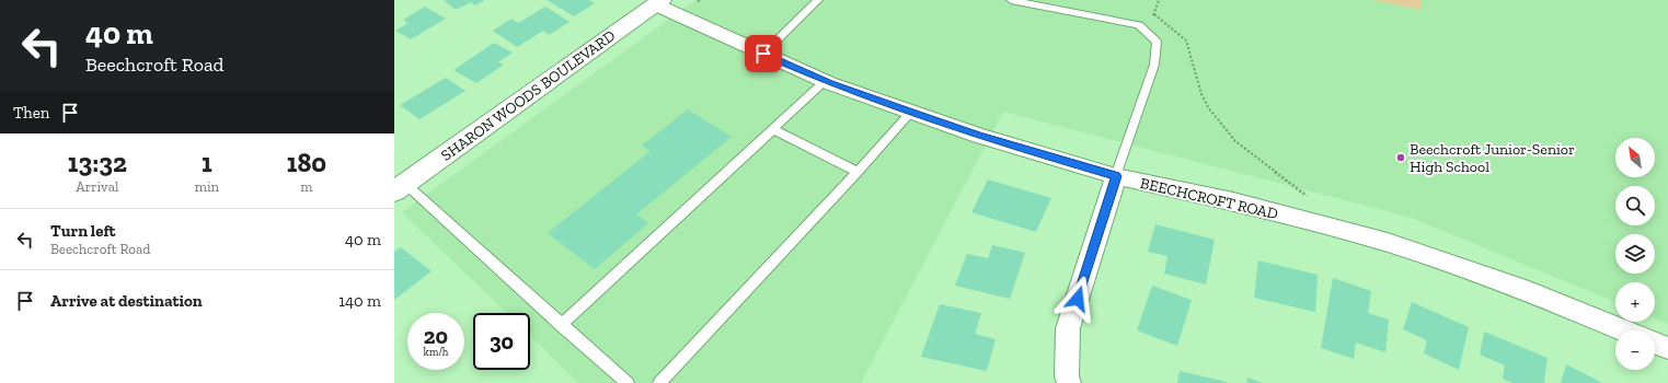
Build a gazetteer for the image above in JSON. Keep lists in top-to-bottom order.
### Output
{
  "streets": {
    "street": ["SHARON WOODS BOULEVARD", "BEECHCROFT ROAD"]
  },
  "crossings": [
    ["SHARON WOODS BOULEVARD", "BEECHCROFT ROAD"]
  ],
  "places": ["Beechcroft Junior-Senior High School"],
  "north": "top left",
  "page": {
    "turn": ["40 m", "Beechcroft Road"],
    "then": "Then",
    "eta": [
      "13:32",
      "Arrival",
      "1",
      "min",
      "180",
      "m"
    ],
    "map_buttons": ["+", "−"],
    "list": [
      {
        "name": "Turn left",
        "note": "Beechcroft Road",
        "value": "40 m"
      },
      {
        "name": "Arrive at destination",
        "value": "140 m"
      }
    ],
    "speed": "20 km/h",
    "limit": "30"
  }
}
